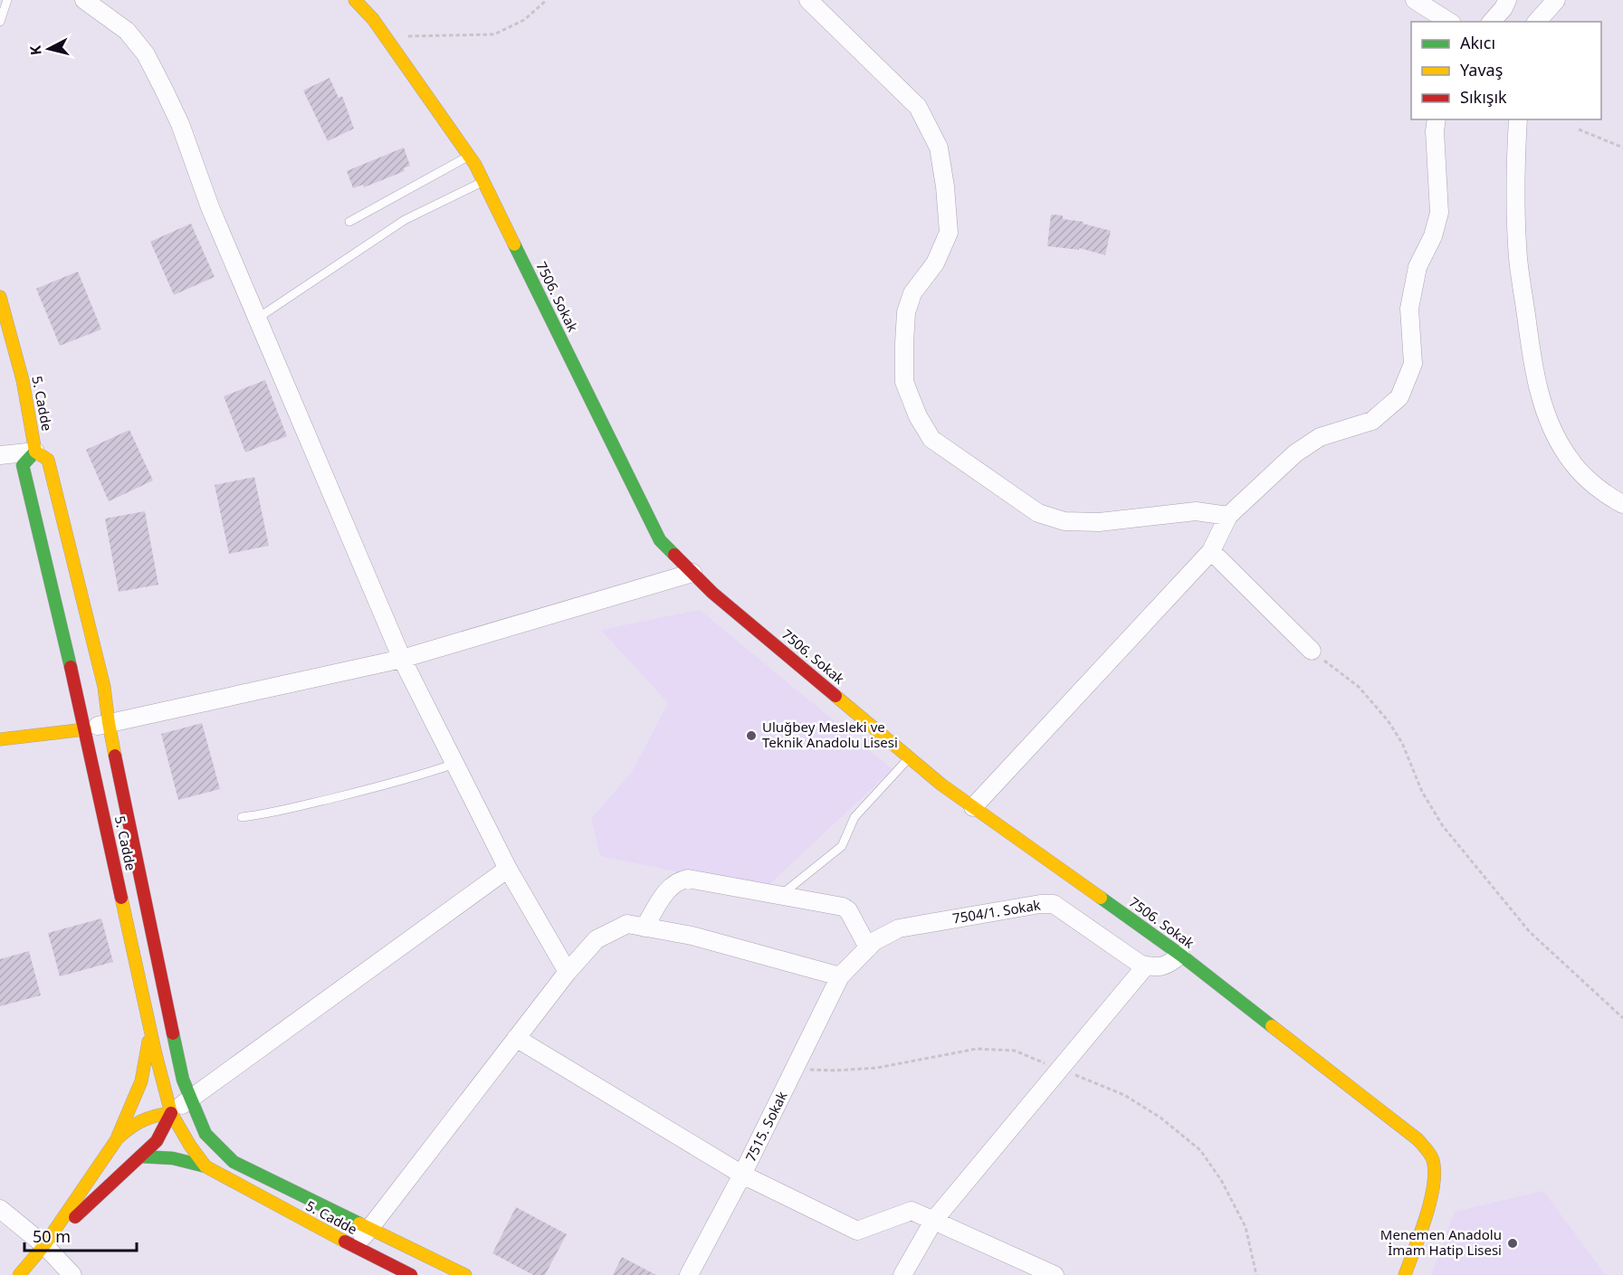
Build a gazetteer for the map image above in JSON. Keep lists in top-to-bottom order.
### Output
{
  "streets": {
    "street": [
      "7506. Sokak",
      "5. Cadde",
      "7504/1. Sokak",
      "7515. Sokak"
    ]
  },
  "crossings": [
    ["7504/1. Sokak", "7515. Sokak"]
  ],
  "places": ["Uluğbey Mesleki ve Teknik Anadolu Lisesi", "Menemen Anadolu İmam Hatip Lisesi"],
  "legend": ["Akıcı", "Yavaş", "Sıkışık"],
  "scale_bar": "50 m",
  "north": "left"
}
